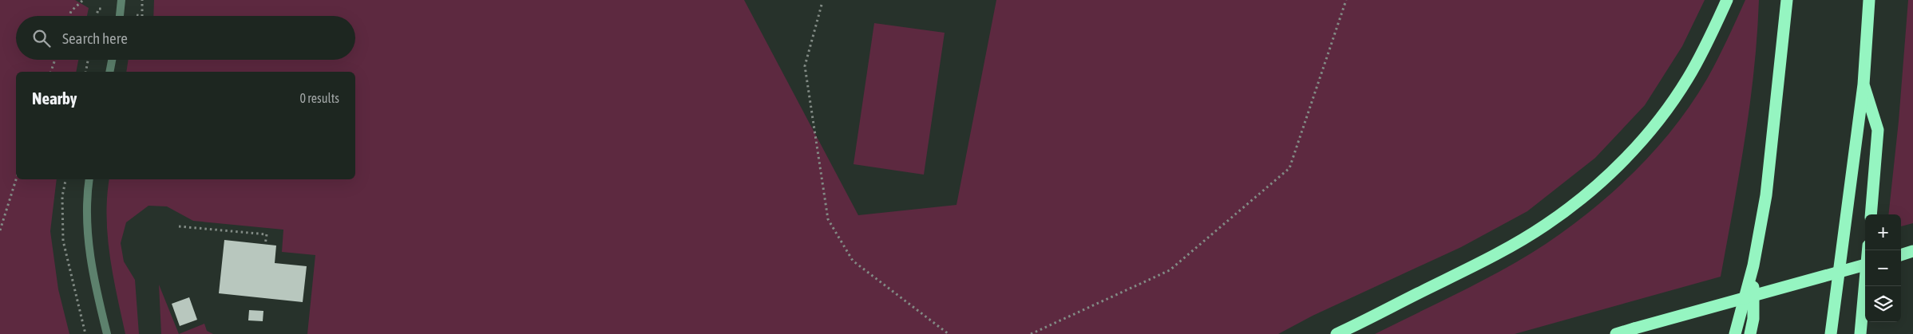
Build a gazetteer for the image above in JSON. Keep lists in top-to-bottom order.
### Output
{
  "page": {
    "search": "Search here",
    "heading": ["Nearby", "0 results"],
    "map_buttons": ["+", "−"]
  }
}
